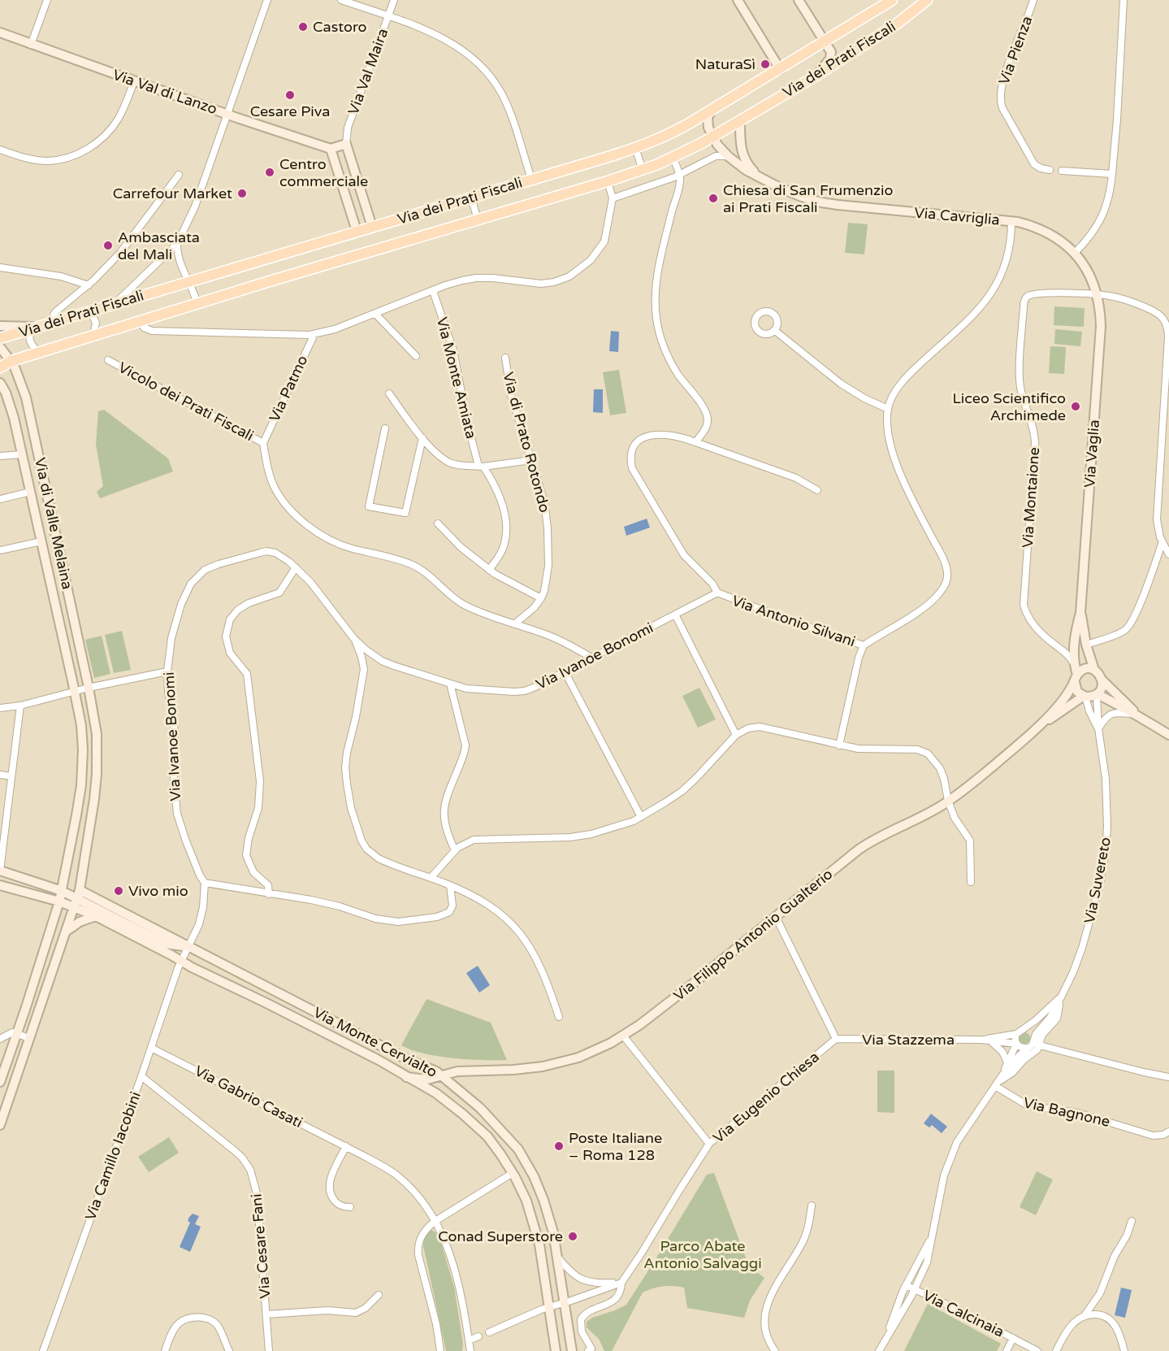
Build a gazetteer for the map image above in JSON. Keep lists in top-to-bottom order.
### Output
{
  "streets": {
    "main road": ["Via dei Prati Fiscali"],
    "street": [
      "Via Pienza",
      "Via Val Maira",
      "Via Val di Lanzo",
      "Via Cavriglia",
      "Via Monte Amiata",
      "Via Patmo",
      "Vicolo dei Prati Fiscali",
      "Via di Prato Rotondo",
      "Via Vaglia",
      "Via Montaione",
      "Via di Valle Melaina",
      "Via Antonio Silvani",
      "Via Ivanoe Bonomi",
      "Via Suvereto",
      "Via Filippo Antonio Gualterio",
      "Via Stazzema",
      "Via Monte Cervialto",
      "Via Gabrio Casati",
      "Via Eugenio Chiesa",
      "Via Bagnone",
      "Via Camillo Iacobini",
      "Via Cesare Fani",
      "Via Calcinaia"
    ]
  },
  "crossings": [
    ["Via dei Prati Fiscali", "Via Val Maira"],
    ["Via dei Prati Fiscali", "Via Cavriglia"],
    ["Via dei Prati Fiscali", "Via di Valle Melaina"],
    ["Via Cavriglia", "Via Vaglia"],
    ["Via Cavriglia", "Via Montaione"],
    ["Via Patmo", "Vicolo dei Prati Fiscali"],
    ["Via Vaglia", "Via Montaione"],
    ["Via Vaglia", "Via Suvereto"],
    ["Via Vaglia", "Via Filippo Antonio Gualterio"],
    ["Via di Valle Melaina", "Via Monte Cervialto"],
    ["Via Antonio Silvani", "Via Ivanoe Bonomi"],
    ["Via Ivanoe Bonomi", "Via Camillo Iacobini"],
    ["Via Suvereto", "Via Filippo Antonio Gualterio"],
    ["Via Suvereto", "Via Stazzema"],
    ["Via Filippo Antonio Gualterio", "Via Monte Cervialto"],
    ["Via Stazzema", "Via Eugenio Chiesa"],
    ["Via Monte Cervialto", "Via Camillo Iacobini"],
    ["Via Gabrio Casati", "Via Camillo Iacobini"],
    ["Via Camillo Iacobini", "Via Cesare Fani"]
  ],
  "parks": ["Parco Abate Antonio Salvaggi"],
  "places": [
    "Castoro",
    "NaturaSì",
    "Cesare Piva",
    "Centro commerciale",
    "Carrefour Market",
    "Chiesa di San Frumenzio ai Prati Fiscali",
    "Ambasciata del Mali",
    "Liceo Scientifico Archimede",
    "Vivo mio",
    "Poste Italiane – Roma 128",
    "Conad Superstore"
  ]
}
